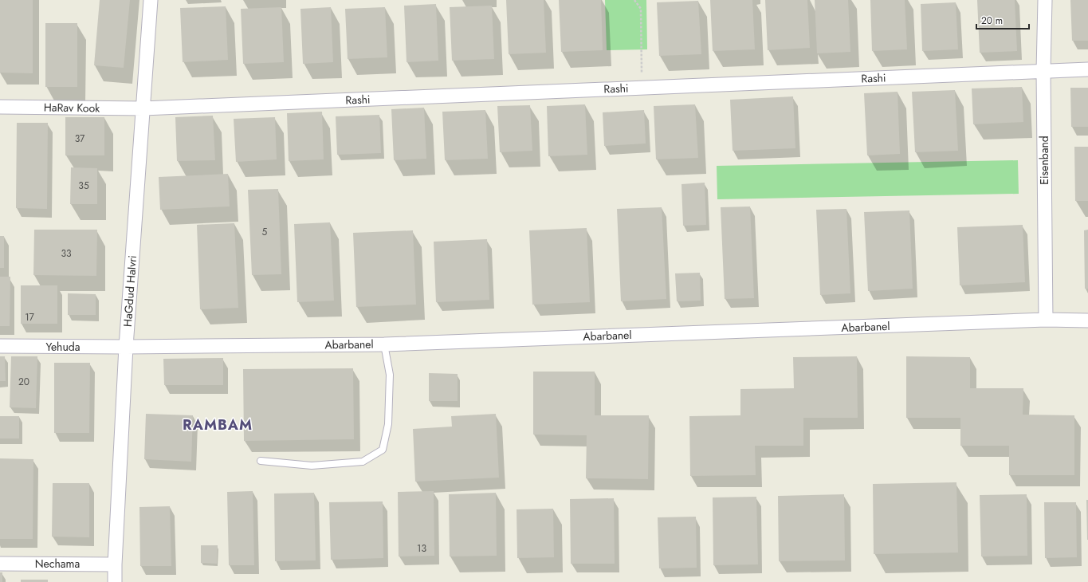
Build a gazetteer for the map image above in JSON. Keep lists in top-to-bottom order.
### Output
{
  "streets": {
    "street": [
      "Rashi",
      "HaRav Kook",
      "Eisenband",
      "HaGdud HaIvri",
      "Abarbanel",
      "Yehuda",
      "Nechama"
    ]
  },
  "crossings": [
    ["Rashi", "HaRav Kook"],
    ["Rashi", "Eisenband"],
    ["Rashi", "HaGdud HaIvri"],
    ["HaRav Kook", "HaGdud HaIvri"],
    ["Eisenband", "Abarbanel"],
    ["HaGdud HaIvri", "Abarbanel"],
    ["HaGdud HaIvri", "Yehuda"],
    ["HaGdud HaIvri", "Nechama"],
    ["Abarbanel", "Yehuda"]
  ],
  "districts": ["RAMBAM"],
  "house_numbers": [
    "37",
    "35",
    "5",
    "33",
    "17",
    "20",
    "13"
  ],
  "scale_bar": "20 m"
}
